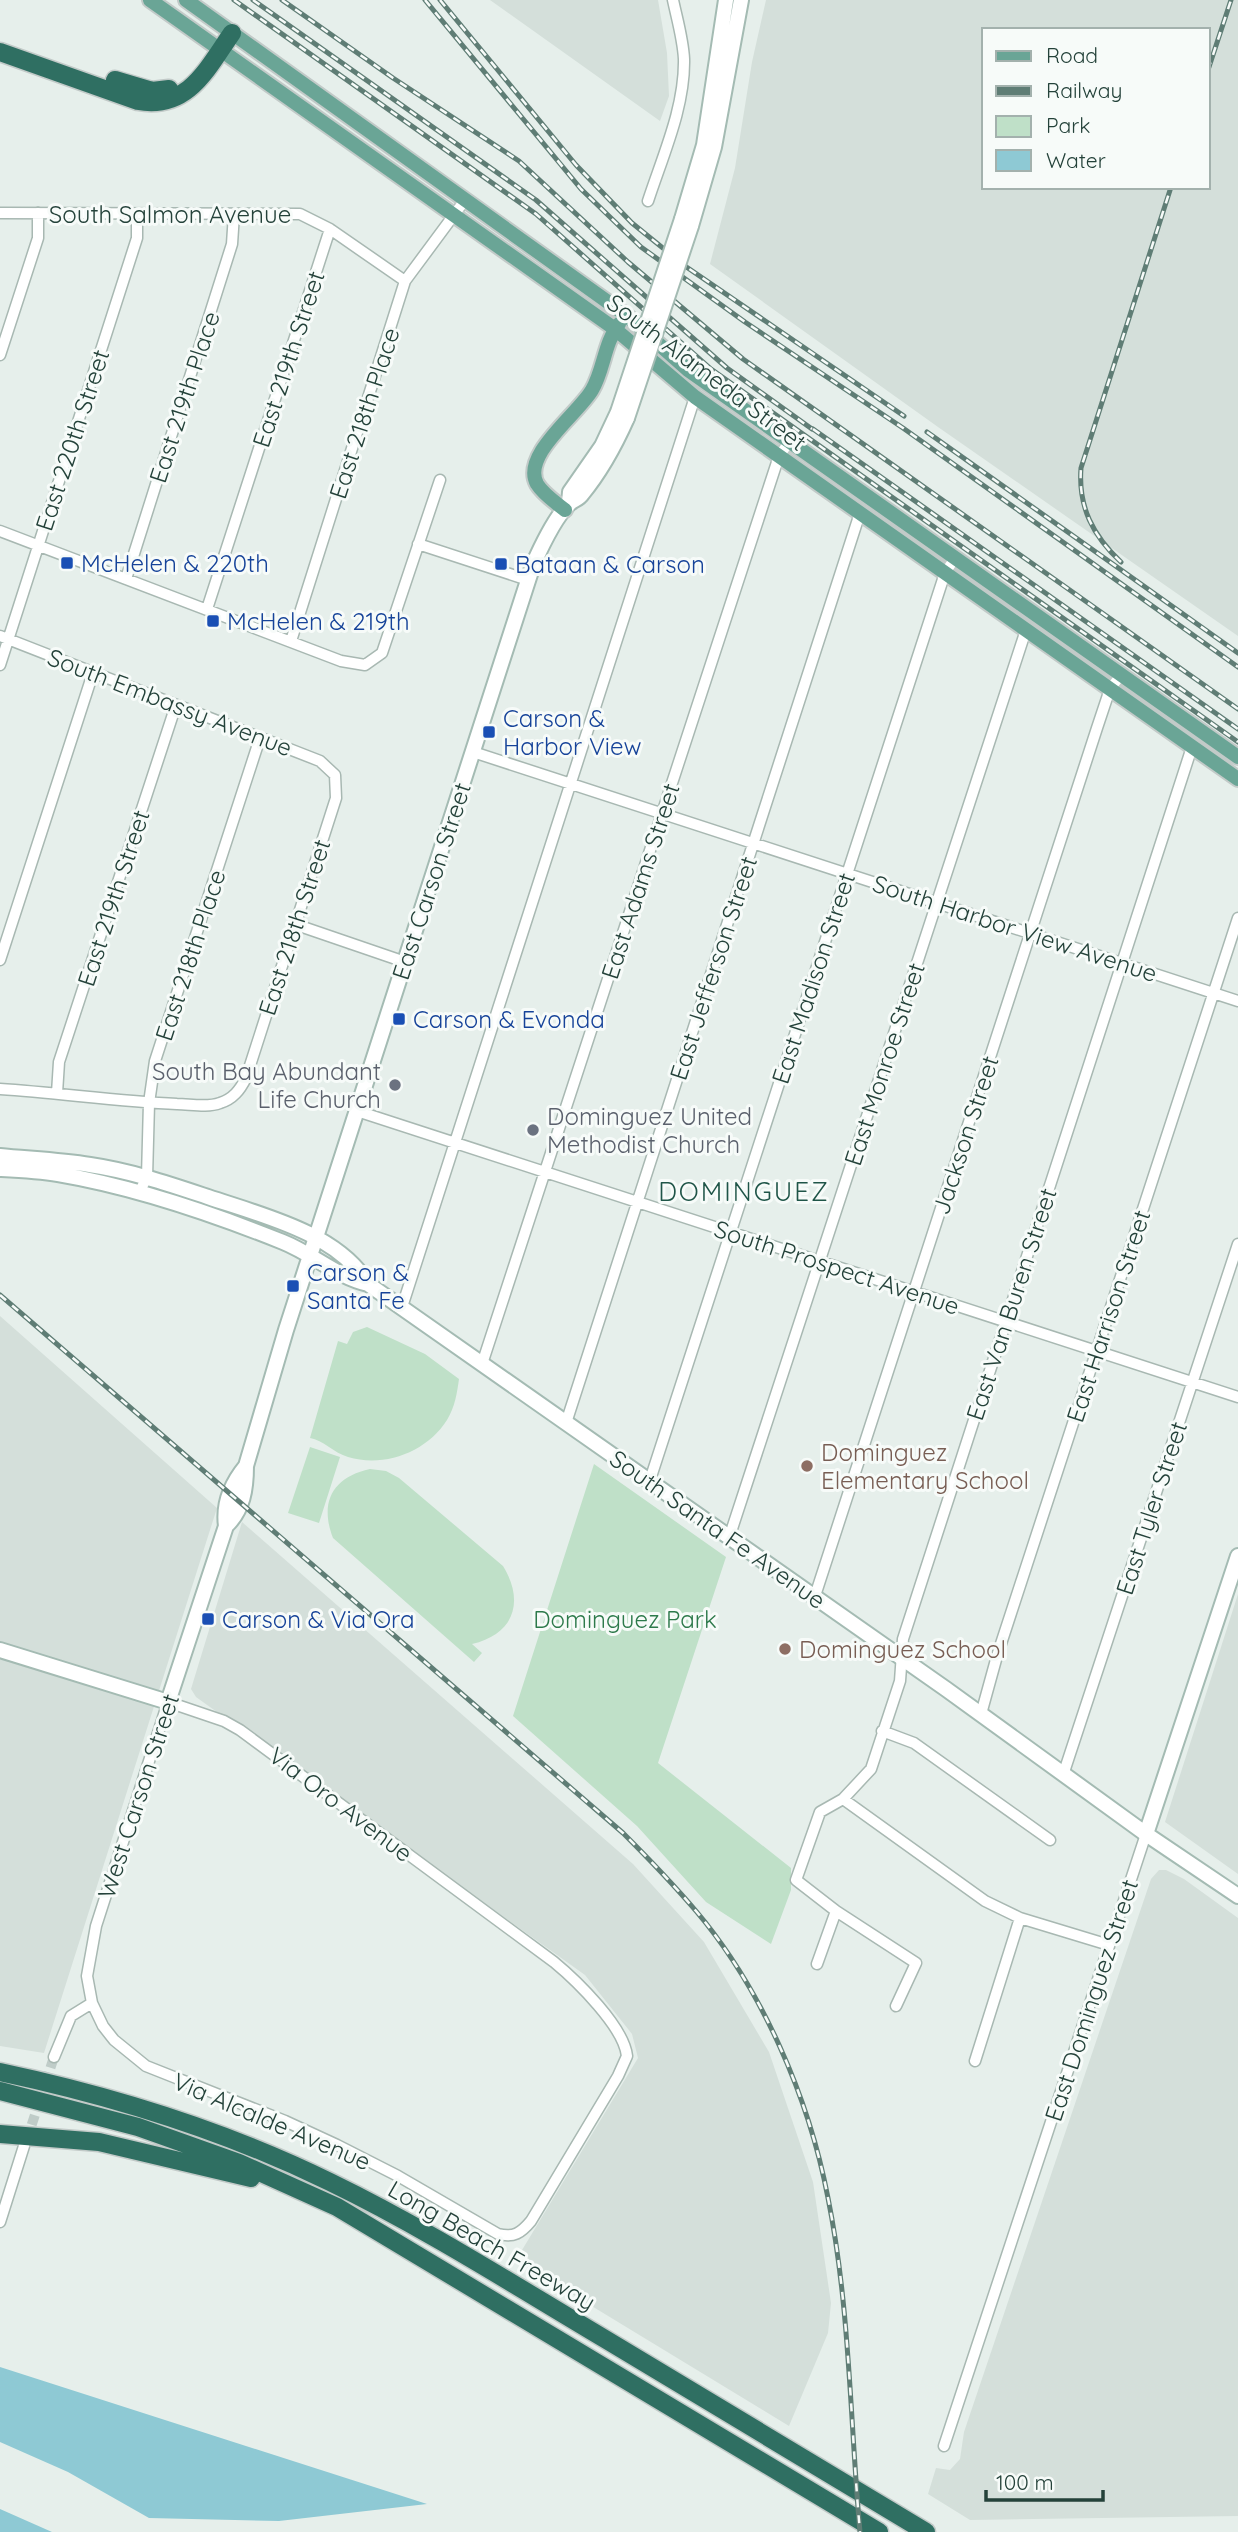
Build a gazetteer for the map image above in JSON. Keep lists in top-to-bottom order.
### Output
{
  "streets": {
    "highway": ["Long Beach Freeway"],
    "main road": [
      "South Alameda Street",
      "East Carson Street",
      "South Santa Fe Avenue",
      "West Carson Street",
      "Via Oro Avenue",
      "East Dominguez Street"
    ],
    "street": [
      "South Salmon Avenue",
      "East 219th Street",
      "East 219th Place",
      "East 218th Place",
      "East 220th Street",
      "South Embassy Avenue",
      "East Adams Street",
      "East 218th Street",
      "South Harbor View Avenue",
      "East Jefferson Street",
      "East Madison Street",
      "East Monroe Street",
      "Jackson Street",
      "South Prospect Avenue",
      "East Van Buren Street",
      "East Harrison Street",
      "East Tyler Street",
      "Via Alcalde Avenue"
    ]
  },
  "crossings": [
    ["South Salmon Avenue", "East 219th Street"],
    ["South Salmon Avenue", "East 219th Place"],
    ["South Salmon Avenue", "East 218th Place"],
    ["South Salmon Avenue", "East 220th Street"],
    ["East 219th Street", "South Embassy Avenue"],
    ["South Alameda Street", "East 218th Place"],
    ["South Alameda Street", "East Adams Street"],
    ["South Alameda Street", "East Jefferson Street"],
    ["South Alameda Street", "East Madison Street"],
    ["South Alameda Street", "East Monroe Street"],
    ["South Alameda Street", "Jackson Street"],
    ["South Alameda Street", "East Van Buren Street"],
    ["East 218th Place", "South Embassy Avenue"],
    ["East 218th Place", "East 218th Street"],
    ["East 218th Place", "South Santa Fe Avenue"],
    ["East 220th Street", "South Embassy Avenue"],
    ["South Embassy Avenue", "East 218th Street"],
    ["East Carson Street", "South Harbor View Avenue"],
    ["East Carson Street", "South Prospect Avenue"],
    ["East Carson Street", "South Santa Fe Avenue"],
    ["East Carson Street", "West Carson Street"],
    ["East Adams Street", "South Harbor View Avenue"],
    ["East Adams Street", "South Prospect Avenue"],
    ["East Adams Street", "South Santa Fe Avenue"],
    ["South Harbor View Avenue", "East Jefferson Street"],
    ["South Harbor View Avenue", "East Madison Street"],
    ["South Harbor View Avenue", "East Monroe Street"],
    ["South Harbor View Avenue", "Jackson Street"],
    ["South Harbor View Avenue", "East Van Buren Street"],
    ["South Harbor View Avenue", "East Harrison Street"],
    ["East Jefferson Street", "South Prospect Avenue"],
    ["East Jefferson Street", "South Santa Fe Avenue"],
    ["East Madison Street", "South Prospect Avenue"],
    ["East Madison Street", "South Santa Fe Avenue"],
    ["East Monroe Street", "South Prospect Avenue"],
    ["East Monroe Street", "South Santa Fe Avenue"],
    ["Jackson Street", "South Prospect Avenue"],
    ["Jackson Street", "South Santa Fe Avenue"],
    ["South Prospect Avenue", "East Van Buren Street"],
    ["South Prospect Avenue", "East Harrison Street"],
    ["South Prospect Avenue", "East Tyler Street"],
    ["East Van Buren Street", "South Santa Fe Avenue"],
    ["East Harrison Street", "South Santa Fe Avenue"],
    ["East Tyler Street", "South Santa Fe Avenue"],
    ["South Santa Fe Avenue", "East Dominguez Street"],
    ["West Carson Street", "Via Oro Avenue"],
    ["West Carson Street", "Via Alcalde Avenue"],
    ["Via Oro Avenue", "Via Alcalde Avenue"]
  ],
  "districts": ["DOMINGUEZ"],
  "parks": ["Dominguez Park"],
  "places": {
    "transit": [
      "McHelen & 220th",
      "Bataan & Carson",
      "McHelen & 219th",
      "Carson & Harbor View",
      "Carson & Evonda",
      "Carson & Santa Fe",
      "Carson & Via Ora"
    ],
    "other": [
      "South Bay Abundant Life Church",
      "Dominguez United Methodist Church",
      "Dominguez Elementary School",
      "Dominguez School"
    ]
  },
  "legend": [
    "Road",
    "Railway",
    "Park",
    "Water"
  ],
  "scale_bar": "100 m"
}
